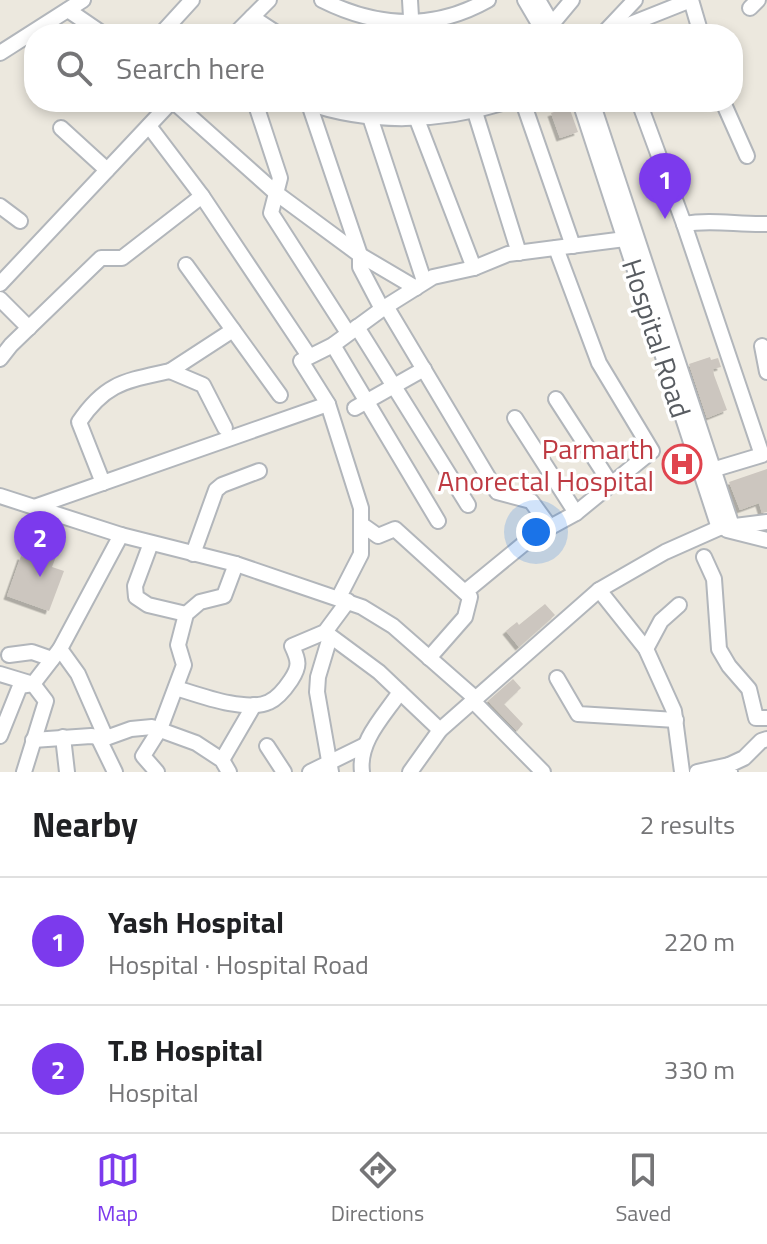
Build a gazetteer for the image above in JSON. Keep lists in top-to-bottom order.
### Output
{
  "streets": {
    "street": ["Hospital Road"]
  },
  "places": {
    "hospital": ["Parmarth Anorectal Hospital"]
  },
  "page": {
    "search": "Search here",
    "pins": ["1", "2"],
    "heading": ["Nearby", "2 results"],
    "list": [
      {
        "mark": "1",
        "name": "Yash Hospital",
        "note": "Hospital · Hospital Road",
        "value": "220 m"
      },
      {
        "mark": "2",
        "name": "T.B Hospital",
        "note": "Hospital",
        "value": "330 m"
      }
    ],
    "nav": ["Map", "Directions", "Saved"]
  }
}
